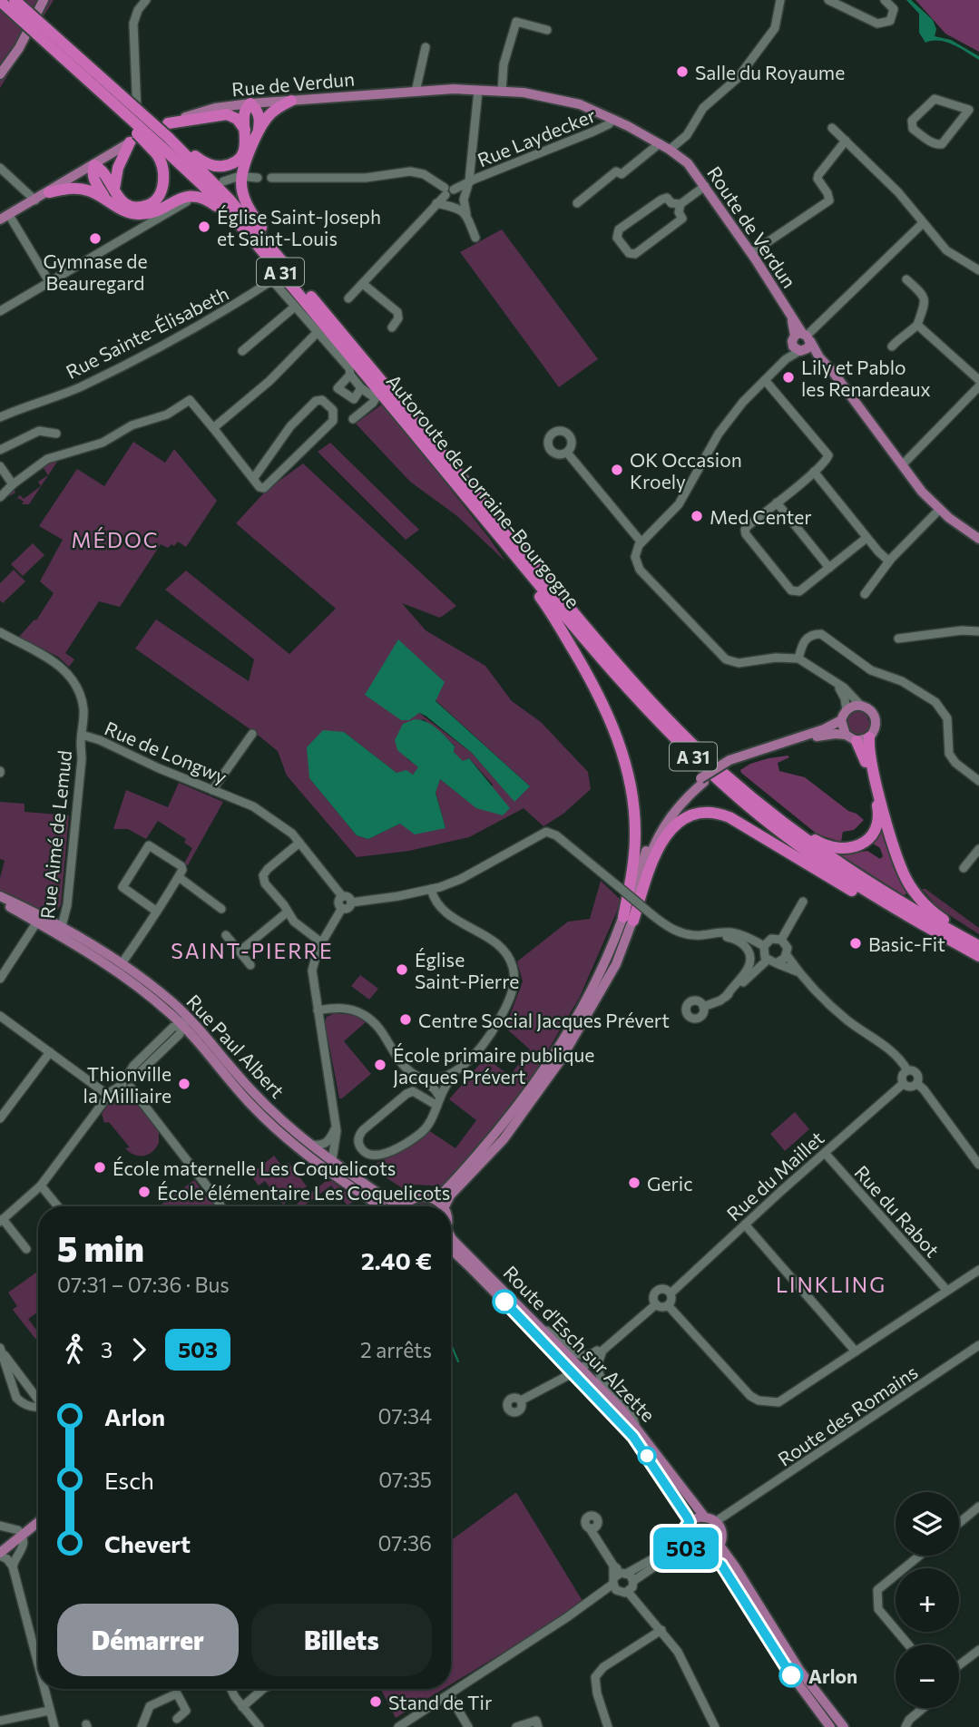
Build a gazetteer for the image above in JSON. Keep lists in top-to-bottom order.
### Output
{
  "streets": {
    "highway": ["A 31", "Autoroute de Lorraine-Bourgogne"],
    "main road": [
      "Rue de Verdun",
      "Route de Verdun",
      "Rue Paul Albert",
      "Route d'Esch sur Alzette"
    ],
    "street": [
      "Rue Laydecker",
      "Rue Sainte-Élisabeth",
      "Rue de Longwy",
      "Rue Aimé de Lemud",
      "Rue du Maillet",
      "Rue du Rabot",
      "Route des Romains"
    ]
  },
  "crossings": [
    ["Rue de Verdun", "Rue Laydecker"],
    ["Rue de Verdun", "Route de Verdun"],
    ["Rue Laydecker", "Route de Verdun"],
    ["Rue de Longwy", "Rue Aimé de Lemud"],
    ["Rue Aimé de Lemud", "Rue Paul Albert"],
    ["Rue du Maillet", "Rue du Rabot"],
    ["Route d'Esch sur Alzette", "Route des Romains"]
  ],
  "districts": ["MÉDOC", "SAINT-PIERRE", "LINKLING"],
  "places": [
    "Salle du Royaume",
    "Église Saint-Joseph et Saint-Louis",
    "Gymnase de Beauregard",
    "Lily et Pablo les Renardeaux",
    "OK Occasion Kroely",
    "Med Center",
    "Basic-Fit",
    "Église Saint-Pierre",
    "Centre Social Jacques Prévert",
    "École primaire publique Jacques Prévert",
    "Thionville la Milliaire",
    "École maternelle Les Coquelicots",
    "Geric",
    "École élémentaire Les Coquelicots",
    "Arlon",
    "Stand de Tir"
  ],
  "lines": ["bus line 503"],
  "page": {
    "on_map": "503",
    "heading": ["5 min", "07:31 – 07:36 · Bus", "2.40 €"],
    "legs": ["3", "503", "2 arrêts"],
    "list": [
      {
        "name": "Arlon",
        "value": "07:34"
      },
      {
        "name": "Esch",
        "value": "07:35"
      },
      {
        "name": "Chevert",
        "value": "07:36"
      }
    ],
    "map_buttons": ["+", "−"],
    "buttons": ["Démarrer", "Billets"]
  }
}
